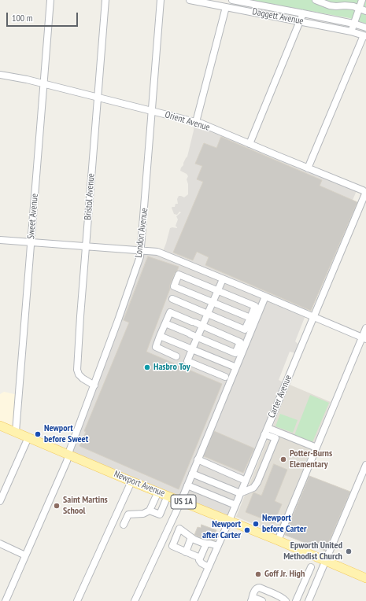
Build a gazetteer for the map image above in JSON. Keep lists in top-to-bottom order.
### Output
{
  "streets": {
    "main road": ["Newport Avenue", "US 1A"],
    "street": [
      "Daggett Avenue",
      "Orient Avenue",
      "Bristol Avenue",
      "Sweet Avenue",
      "London Avenue",
      "Carter Avenue"
    ]
  },
  "crossings": [
    ["Orient Avenue", "Bristol Avenue"],
    ["Orient Avenue", "Sweet Avenue"],
    ["Orient Avenue", "London Avenue"],
    ["Orient Avenue", "Carter Avenue"],
    ["Bristol Avenue", "London Avenue"],
    ["Sweet Avenue", "Newport Avenue"],
    ["London Avenue", "Newport Avenue"],
    ["Carter Avenue", "Newport Avenue"]
  ],
  "places": [
    "Hasbro Toy",
    "Newport before Sweet",
    "Potter-Burns Elementary",
    "Saint Martins School",
    "Newport before Carter",
    "Newport after Carter",
    "Epworth United Methodist Church",
    "Goff Jr. High"
  ],
  "scale_bar": "100 m"
}
